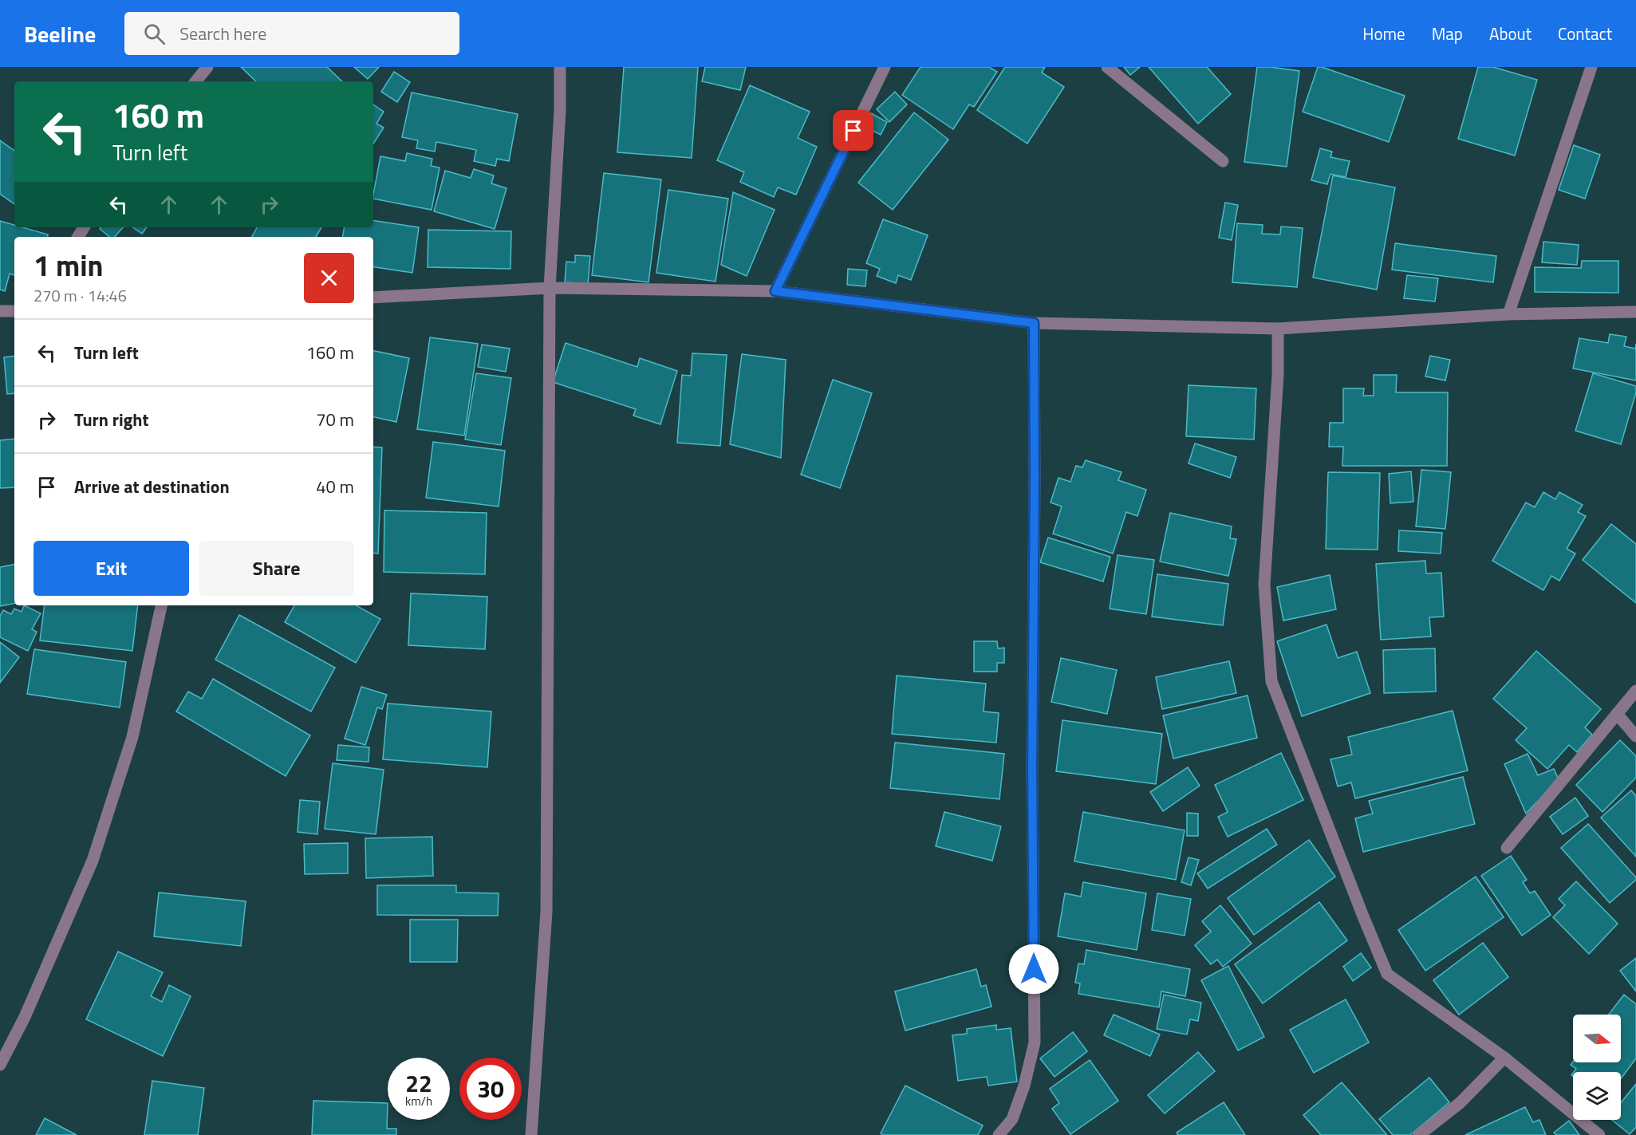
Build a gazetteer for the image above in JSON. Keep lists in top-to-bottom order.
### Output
{
  "north": "right",
  "page": {
    "header": "Beeline",
    "search": "Search here",
    "nav": [
      "Home",
      "Map",
      "About",
      "Contact"
    ],
    "turn": ["160 m", "Turn left"],
    "heading": ["1 min", "270 m · 14:46"],
    "list": [
      {
        "name": "Turn left",
        "value": "160 m"
      },
      {
        "name": "Turn right",
        "value": "70 m"
      },
      {
        "name": "Arrive at destination",
        "value": "40 m"
      }
    ],
    "buttons": ["Exit", "Share"],
    "speed": "22 km/h",
    "limit": "30"
  }
}
